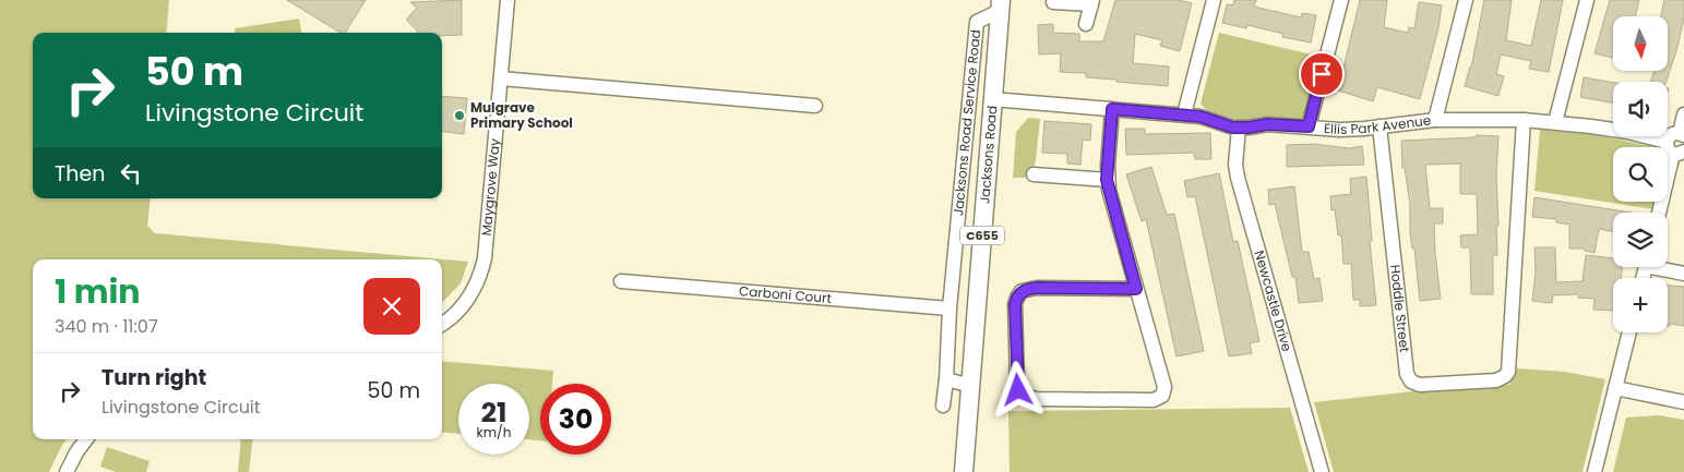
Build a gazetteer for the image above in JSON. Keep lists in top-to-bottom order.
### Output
{
  "streets": {
    "main road": ["Jacksons Road", "C655"],
    "street": [
      "Jacksons Road Service Road",
      "Ellis Park Avenue",
      "Maygrove Way",
      "Carboni Court",
      "Newcastle Drive",
      "Hoddle Street"
    ]
  },
  "crossings": [
    ["Jacksons Road Service Road", "Jacksons Road"],
    ["Jacksons Road Service Road", "Carboni Court"],
    ["Ellis Park Avenue", "Jacksons Road"],
    ["Ellis Park Avenue", "Newcastle Drive"],
    ["Ellis Park Avenue", "Hoddle Street"]
  ],
  "places": ["Mulgrave Primary School"],
  "north": "bottom",
  "page": {
    "map_buttons": "+",
    "turn": ["50 m", "Livingstone Circuit"],
    "then": "Then",
    "heading": ["1 min", "340 m · 11:07"],
    "list": [
      {
        "name": "Turn right",
        "note": "Livingstone Circuit",
        "value": "50 m"
      }
    ],
    "speed": "21 km/h",
    "limit": "30"
  }
}
